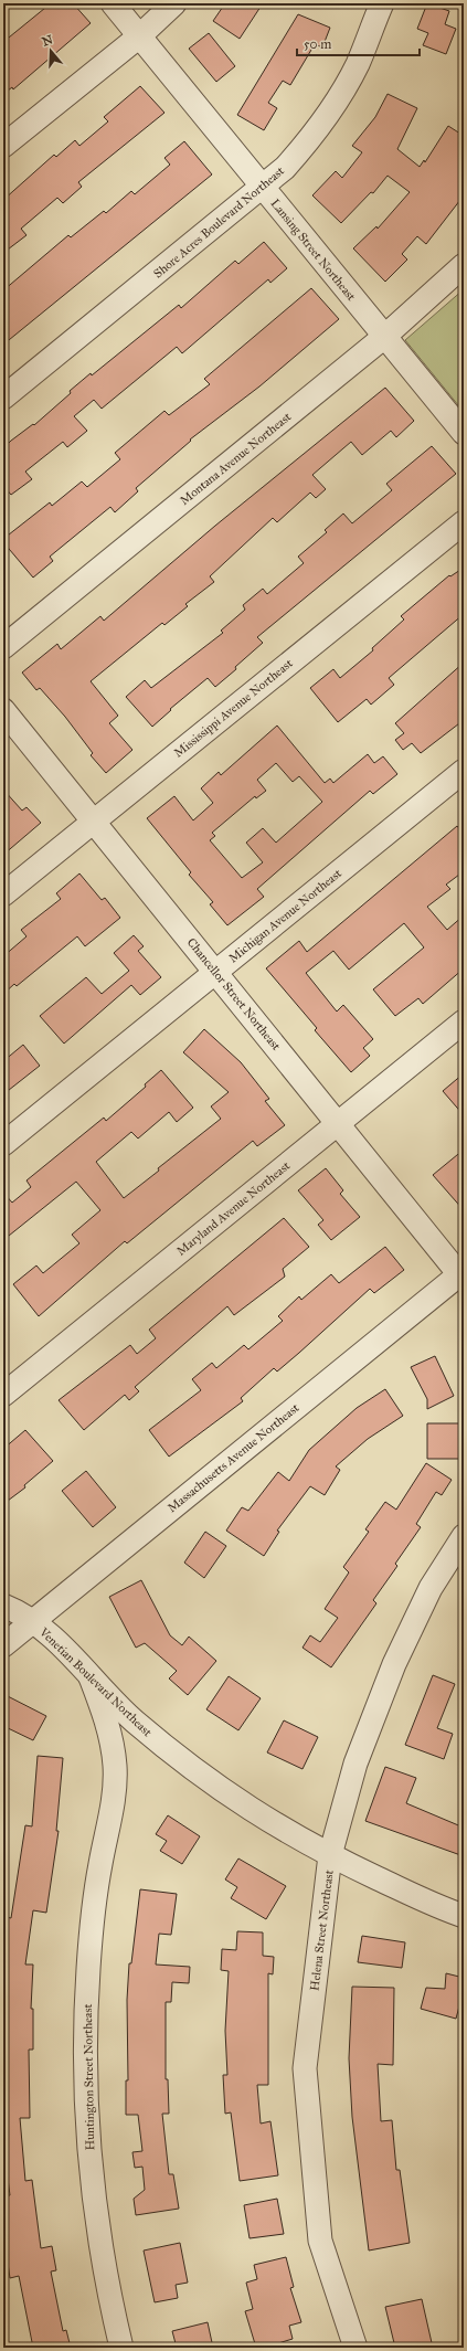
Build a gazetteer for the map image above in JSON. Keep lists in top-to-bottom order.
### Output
{
  "streets": {
    "street": [
      "Shore Acres Boulevard Northeast",
      "Lansing Street Northeast",
      "Montana Avenue Northeast",
      "Mississippi Avenue Northeast",
      "Michigan Avenue Northeast",
      "Chancellor Street Northeast",
      "Maryland Avenue Northeast",
      "Massachusetts Avenue Northeast",
      "Venetian Boulevard Northeast",
      "Helena Street Northeast",
      "Huntington Street Northeast"
    ]
  },
  "crossings": [
    ["Shore Acres Boulevard Northeast", "Lansing Street Northeast"],
    ["Lansing Street Northeast", "Montana Avenue Northeast"],
    ["Mississippi Avenue Northeast", "Chancellor Street Northeast"],
    ["Michigan Avenue Northeast", "Chancellor Street Northeast"],
    ["Chancellor Street Northeast", "Maryland Avenue Northeast"],
    ["Chancellor Street Northeast", "Massachusetts Avenue Northeast"],
    ["Massachusetts Avenue Northeast", "Venetian Boulevard Northeast"],
    ["Venetian Boulevard Northeast", "Helena Street Northeast"],
    ["Venetian Boulevard Northeast", "Huntington Street Northeast"]
  ],
  "scale_bar": "50 m",
  "north": "top"
}
